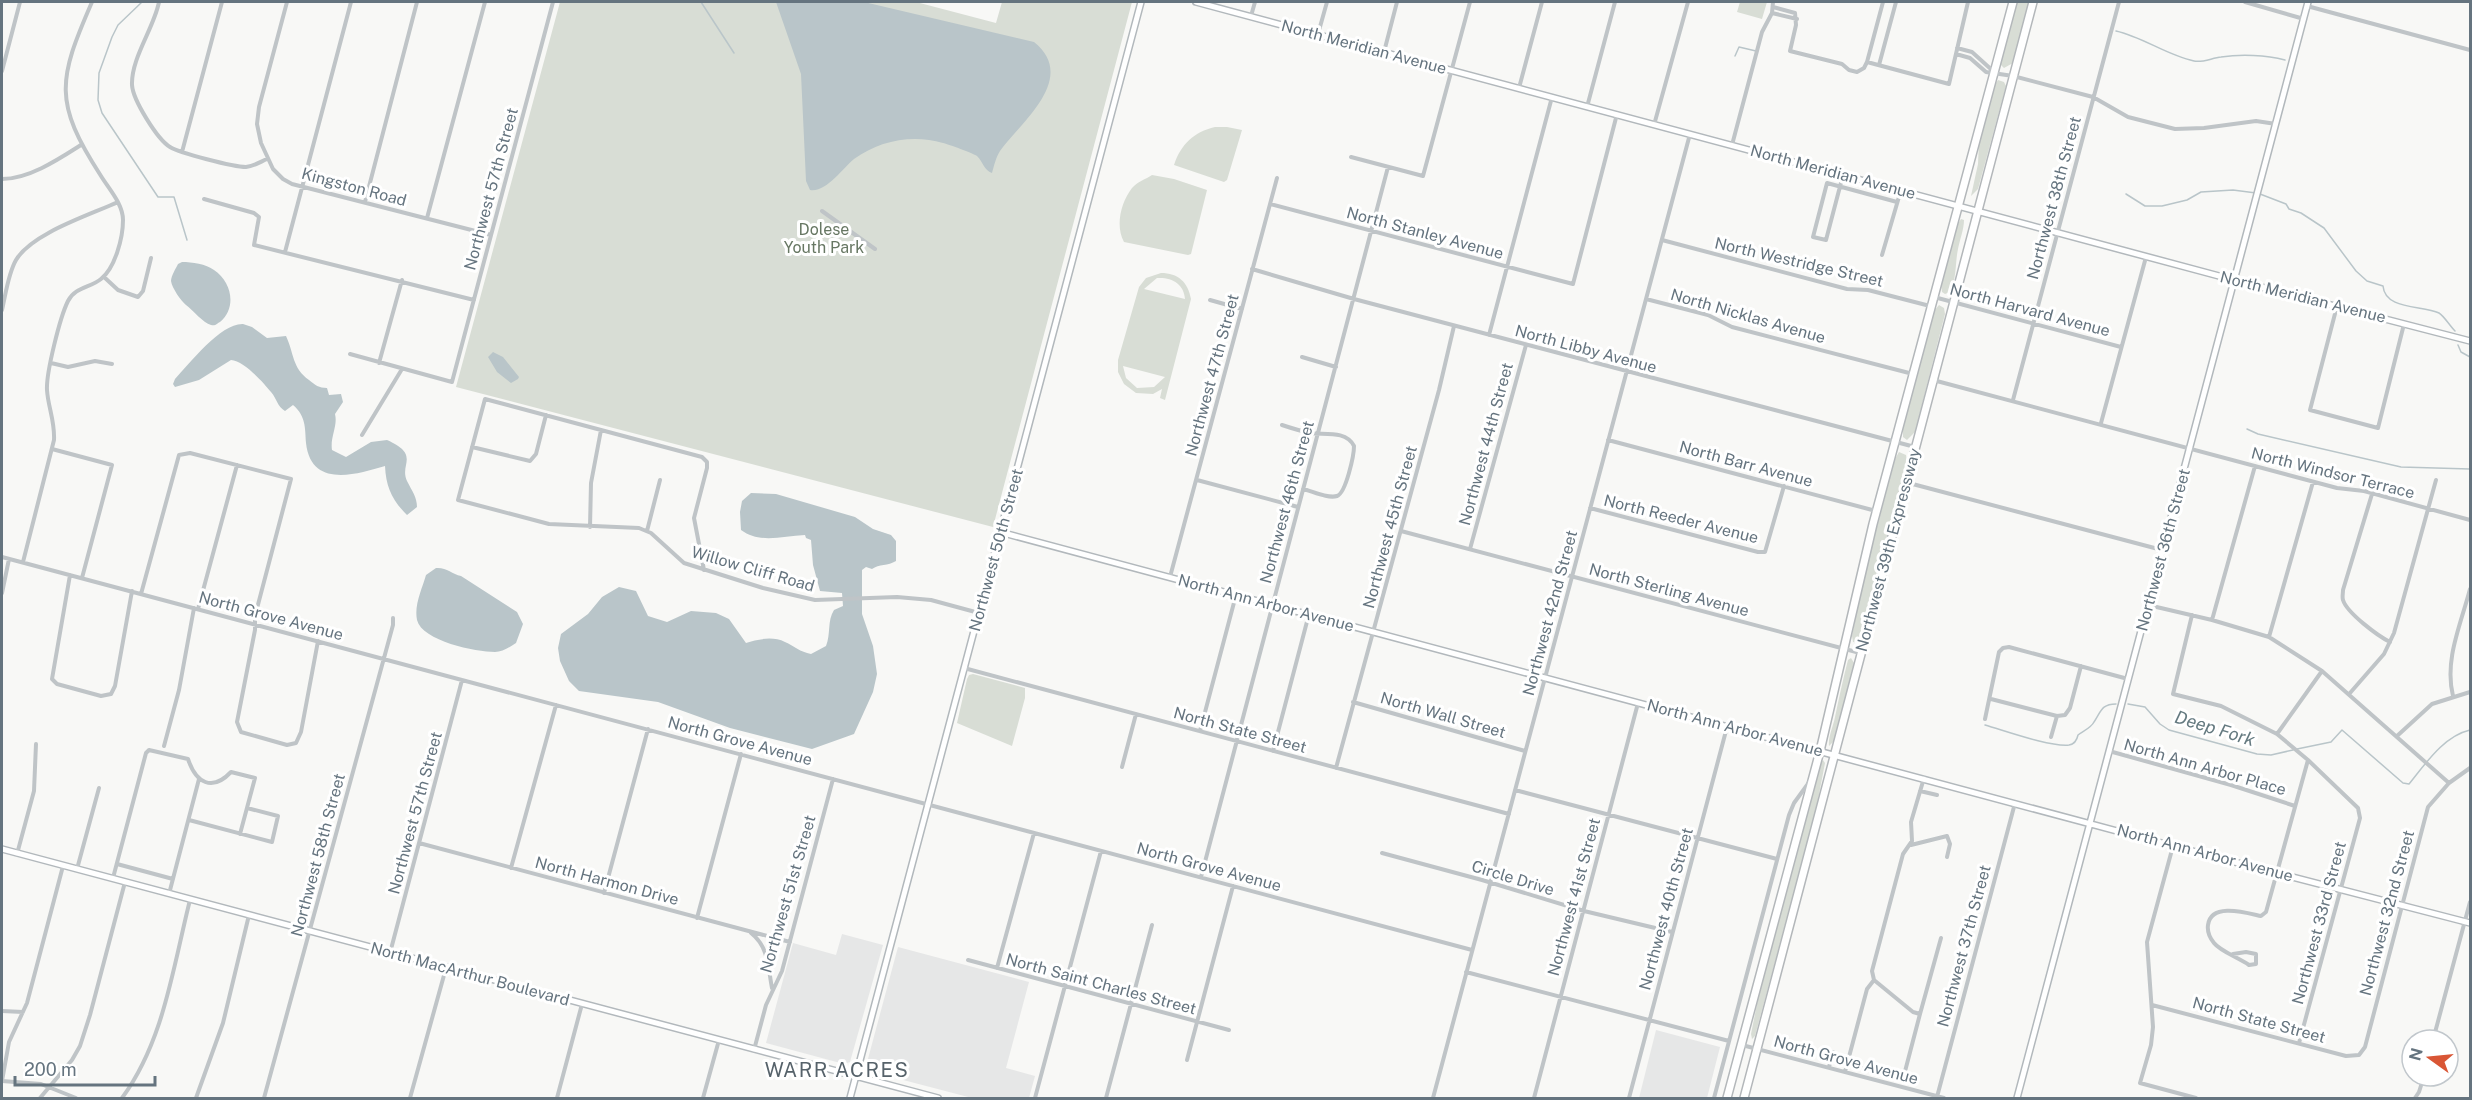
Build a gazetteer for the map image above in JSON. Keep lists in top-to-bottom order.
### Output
{
  "streets": {
    "highway": ["Northwest 39th Expressway"],
    "main road": [
      "North Meridian Avenue",
      "Northwest 50th Street",
      "Northwest 36th Street",
      "North Ann Arbor Avenue",
      "North MacArthur Boulevard"
    ],
    "street": [
      "Kingston Road",
      "Northwest 57th Street",
      "Northwest 38th Street",
      "North Stanley Avenue",
      "North Westridge Street",
      "North Harvard Avenue",
      "North Nicklas Avenue",
      "North Libby Avenue",
      "Northwest 47th Street",
      "Northwest 44th Street",
      "North Barr Avenue",
      "North Windsor Terrace",
      "Northwest 46th Street",
      "North Reeder Avenue",
      "Northwest 45th Street",
      "Willow Cliff Road",
      "North Sterling Avenue",
      "Northwest 42nd Street",
      "North Grove Avenue",
      "North Wall Street",
      "North State Street",
      "North Ann Arbor Place",
      "Northwest 58th Street",
      "Circle Drive",
      "North Harmon Drive",
      "Northwest 51st Street",
      "Northwest 41st Street",
      "Northwest 40th Street",
      "Northwest 32nd Street",
      "Northwest 33rd Street",
      "Northwest 37th Street",
      "North Saint Charles Street"
    ]
  },
  "crossings": [
    ["North Meridian Avenue", "Northwest 38th Street"],
    ["North Meridian Avenue", "North Stanley Avenue"],
    ["North Meridian Avenue", "Northwest 39th Expressway"],
    ["North Meridian Avenue", "Northwest 36th Street"],
    ["North Meridian Avenue", "Northwest 42nd Street"],
    ["Kingston Road", "Northwest 57th Street"],
    ["Northwest 57th Street", "North Grove Avenue"],
    ["Northwest 57th Street", "North Harmon Drive"],
    ["Northwest 57th Street", "North MacArthur Boulevard"],
    ["Northwest 38th Street", "North Harvard Avenue"],
    ["North Stanley Avenue", "Northwest 47th Street"],
    ["North Stanley Avenue", "Northwest 46th Street"],
    ["North Westridge Street", "Northwest 39th Expressway"],
    ["North Westridge Street", "Northwest 42nd Street"],
    ["North Harvard Avenue", "Northwest 39th Expressway"],
    ["North Nicklas Avenue", "Northwest 39th Expressway"],
    ["North Nicklas Avenue", "Northwest 42nd Street"],
    ["North Libby Avenue", "Northwest 47th Street"],
    ["North Libby Avenue", "Northwest 44th Street"],
    ["North Libby Avenue", "Northwest 46th Street"],
    ["North Libby Avenue", "Northwest 45th Street"],
    ["North Libby Avenue", "Northwest 39th Expressway"],
    ["North Libby Avenue", "Northwest 42nd Street"],
    ["Northwest 47th Street", "North Ann Arbor Avenue"],
    ["Northwest 44th Street", "North Sterling Avenue"],
    ["North Barr Avenue", "North Reeder Avenue"],
    ["North Barr Avenue", "Northwest 39th Expressway"],
    ["North Barr Avenue", "Northwest 42nd Street"],
    ["North Windsor Terrace", "Northwest 36th Street"],
    ["Northwest 46th Street", "North Ann Arbor Avenue"],
    ["Northwest 46th Street", "North Grove Avenue"],
    ["Northwest 46th Street", "North State Street"],
    ["North Reeder Avenue", "Northwest 42nd Street"],
    ["Northwest 45th Street", "North Sterling Avenue"],
    ["Northwest 45th Street", "North Ann Arbor Avenue"],
    ["Northwest 45th Street", "North Wall Street"],
    ["Northwest 45th Street", "North State Street"],
    ["Northwest 50th Street", "Willow Cliff Road"],
    ["Northwest 50th Street", "North Ann Arbor Avenue"],
    ["Northwest 50th Street", "North Grove Avenue"],
    ["Northwest 50th Street", "North State Street"],
    ["Northwest 50th Street", "North MacArthur Boulevard"],
    ["Northwest 39th Expressway", "North Sterling Avenue"],
    ["Northwest 39th Expressway", "North Ann Arbor Avenue"],
    ["Northwest 39th Expressway", "North Grove Avenue"],
    ["Northwest 36th Street", "North Ann Arbor Avenue"],
    ["Northwest 36th Street", "North Ann Arbor Place"],
    ["North Sterling Avenue", "Northwest 42nd Street"],
    ["North Ann Arbor Avenue", "Northwest 42nd Street"],
    ["North Ann Arbor Avenue", "Northwest 41st Street"],
    ["North Ann Arbor Avenue", "Northwest 40th Street"],
    ["North Ann Arbor Avenue", "Northwest 32nd Street"],
    ["North Ann Arbor Avenue", "Northwest 33rd Street"],
    ["North Ann Arbor Avenue", "Northwest 37th Street"],
    ["Northwest 42nd Street", "North Grove Avenue"],
    ["Northwest 42nd Street", "North Wall Street"],
    ["Northwest 42nd Street", "North State Street"],
    ["Northwest 42nd Street", "Circle Drive"],
    ["North Grove Avenue", "Northwest 58th Street"],
    ["North Grove Avenue", "Northwest 51st Street"],
    ["North Grove Avenue", "Northwest 37th Street"],
    ["North State Street", "Northwest 32nd Street"],
    ["North State Street", "Northwest 33rd Street"],
    ["Northwest 58th Street", "North MacArthur Boulevard"],
    ["Circle Drive", "Northwest 41st Street"],
    ["Circle Drive", "Northwest 40th Street"],
    ["North Harmon Drive", "Northwest 51st Street"],
    ["Northwest 51st Street", "North MacArthur Boulevard"]
  ],
  "districts": ["WARR ACRES"],
  "water": ["Deep Fork"],
  "parks": ["Dolese Youth Park"],
  "scale_bar": "200 m",
  "north": "left"
}
